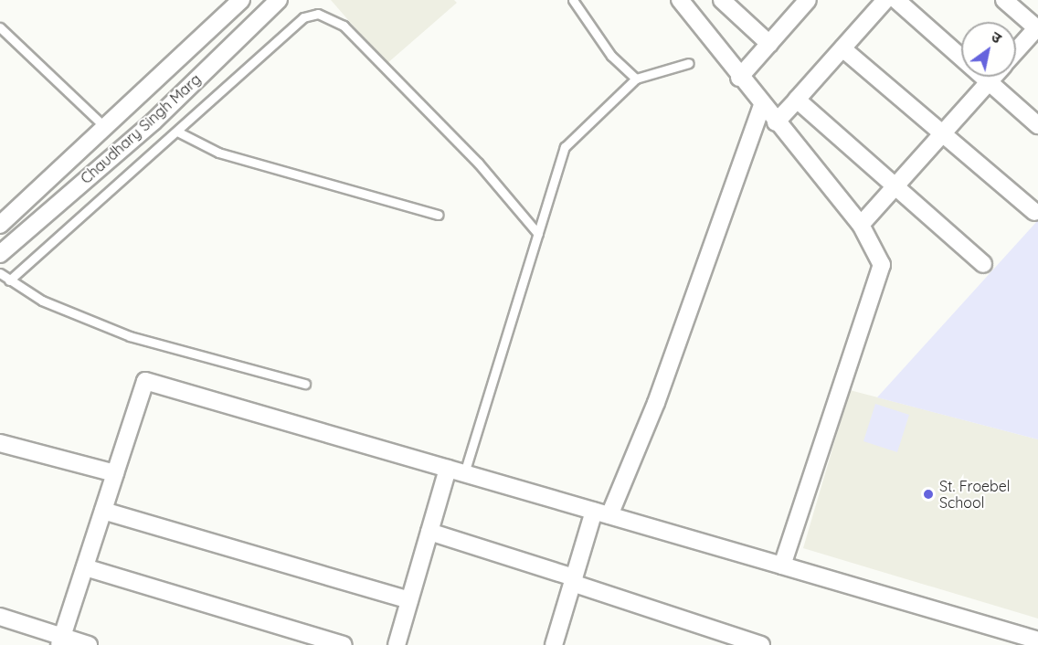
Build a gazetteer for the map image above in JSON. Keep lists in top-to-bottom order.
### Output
{
  "streets": {
    "street": ["Chaudhary Singh Marg"]
  },
  "places": ["St. Froebel School"],
  "north": "top right"
}
